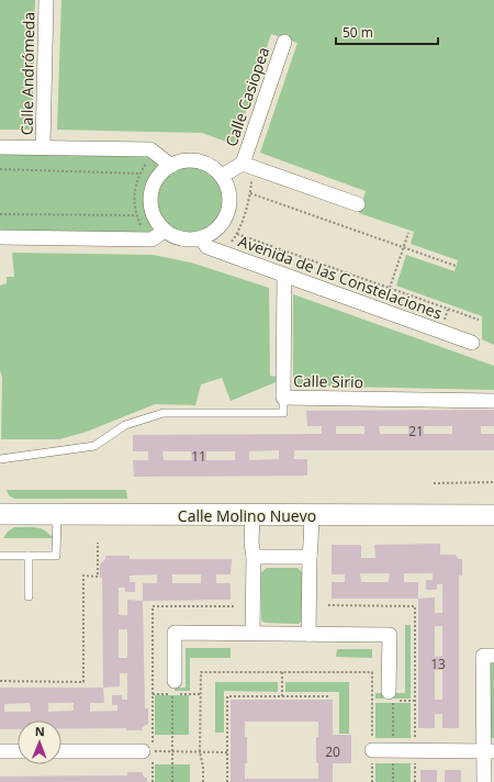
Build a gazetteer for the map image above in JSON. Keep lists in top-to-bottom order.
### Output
{
  "streets": {
    "street": [
      "Calle Andrómeda",
      "Calle Casiopea",
      "Avenida de las Constelaciones",
      "Calle Sirio",
      "Calle Molino Nuevo"
    ]
  },
  "crossings": [
    ["Avenida de las Constelaciones", "Calle Sirio"]
  ],
  "house_numbers": [
    "21",
    "11",
    "13",
    "20"
  ],
  "scale_bar": "50 m",
  "north": "top"
}
